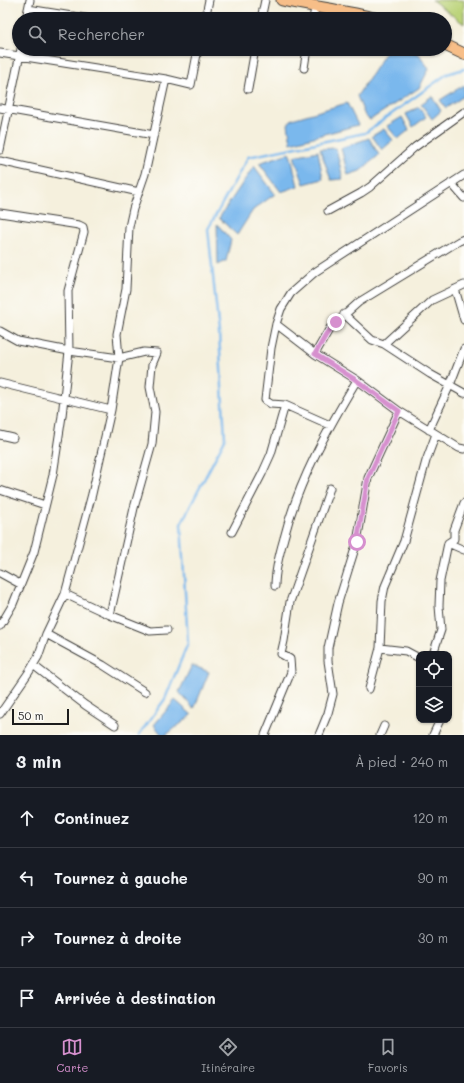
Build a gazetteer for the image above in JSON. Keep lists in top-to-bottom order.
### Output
{
  "scale_bar": "50 m",
  "page": {
    "search": "Rechercher",
    "scale": "50 m",
    "heading": ["3 min", "À pied · 240 m"],
    "list": [
      ["Continuez", "120 m"],
      ["Tournez à gauche", "90 m"],
      ["Tournez à droite", "30 m"],
      "Arrivée à destination"
    ],
    "nav": ["Carte", "Itinéraire", "Favoris"]
  }
}
